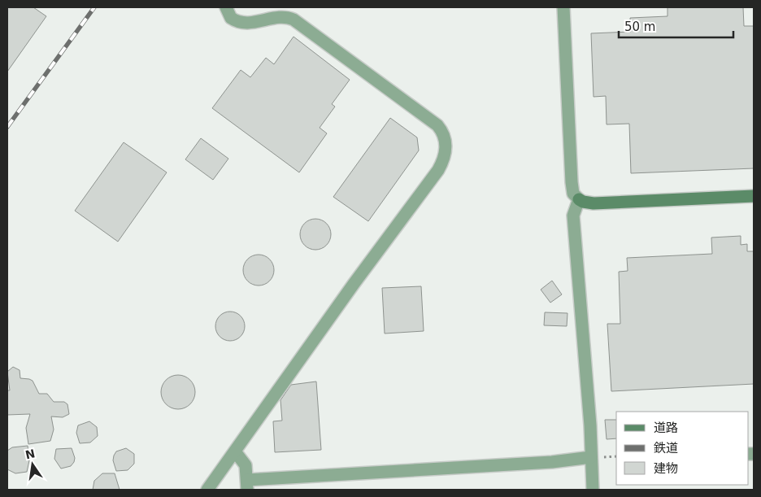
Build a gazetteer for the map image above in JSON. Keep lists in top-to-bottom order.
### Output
{
  "legend": ["道路", "鉄道", "建物"],
  "scale_bar": "50 m",
  "north": "top"
}
